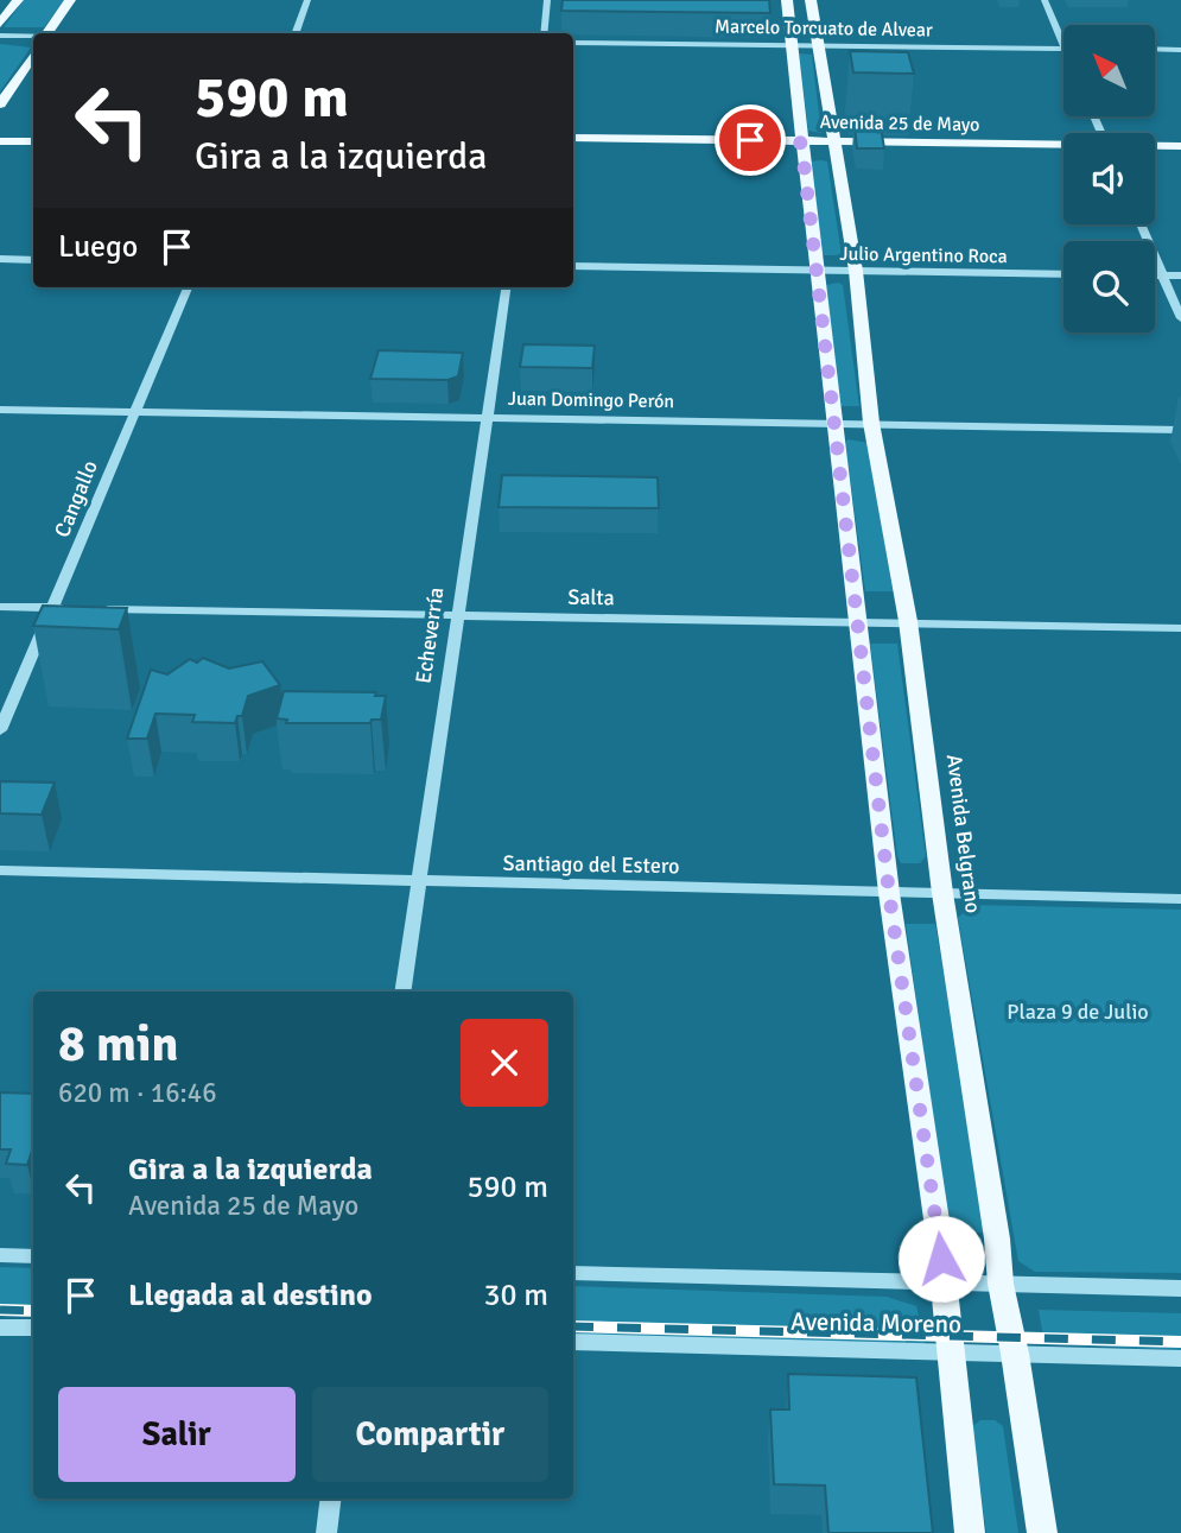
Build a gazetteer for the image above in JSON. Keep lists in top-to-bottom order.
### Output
{
  "streets": {
    "main road": ["Avenida 25 de Mayo", "Avenida Belgrano"],
    "street": [
      "Marcelo Torcuato de Alvear",
      "Julio Argentino Roca",
      "Juan Domingo Perón",
      "Cangallo",
      "Salta",
      "Echeverría",
      "Santiago del Estero",
      "Avenida Moreno"
    ]
  },
  "crossings": [
    ["Marcelo Torcuato de Alvear", "Avenida Belgrano"],
    ["Avenida 25 de Mayo", "Avenida Belgrano"],
    ["Julio Argentino Roca", "Avenida Belgrano"],
    ["Juan Domingo Perón", "Cangallo"],
    ["Juan Domingo Perón", "Echeverría"],
    ["Juan Domingo Perón", "Avenida Belgrano"],
    ["Cangallo", "Salta"],
    ["Salta", "Echeverría"],
    ["Salta", "Avenida Belgrano"],
    ["Echeverría", "Santiago del Estero"],
    ["Avenida Belgrano", "Santiago del Estero"],
    ["Avenida Belgrano", "Avenida Moreno"]
  ],
  "parks": ["Plaza 9 de Julio"],
  "north": "top left",
  "page": {
    "turn": ["590 m", "Gira a la izquierda"],
    "then": "Luego",
    "heading": ["8 min", "620 m · 16:46"],
    "list": [
      {
        "name": "Gira a la izquierda",
        "note": "Avenida 25 de Mayo",
        "value": "590 m"
      },
      {
        "name": "Llegada al destino",
        "value": "30 m"
      }
    ],
    "buttons": ["Salir", "Compartir"]
  }
}
